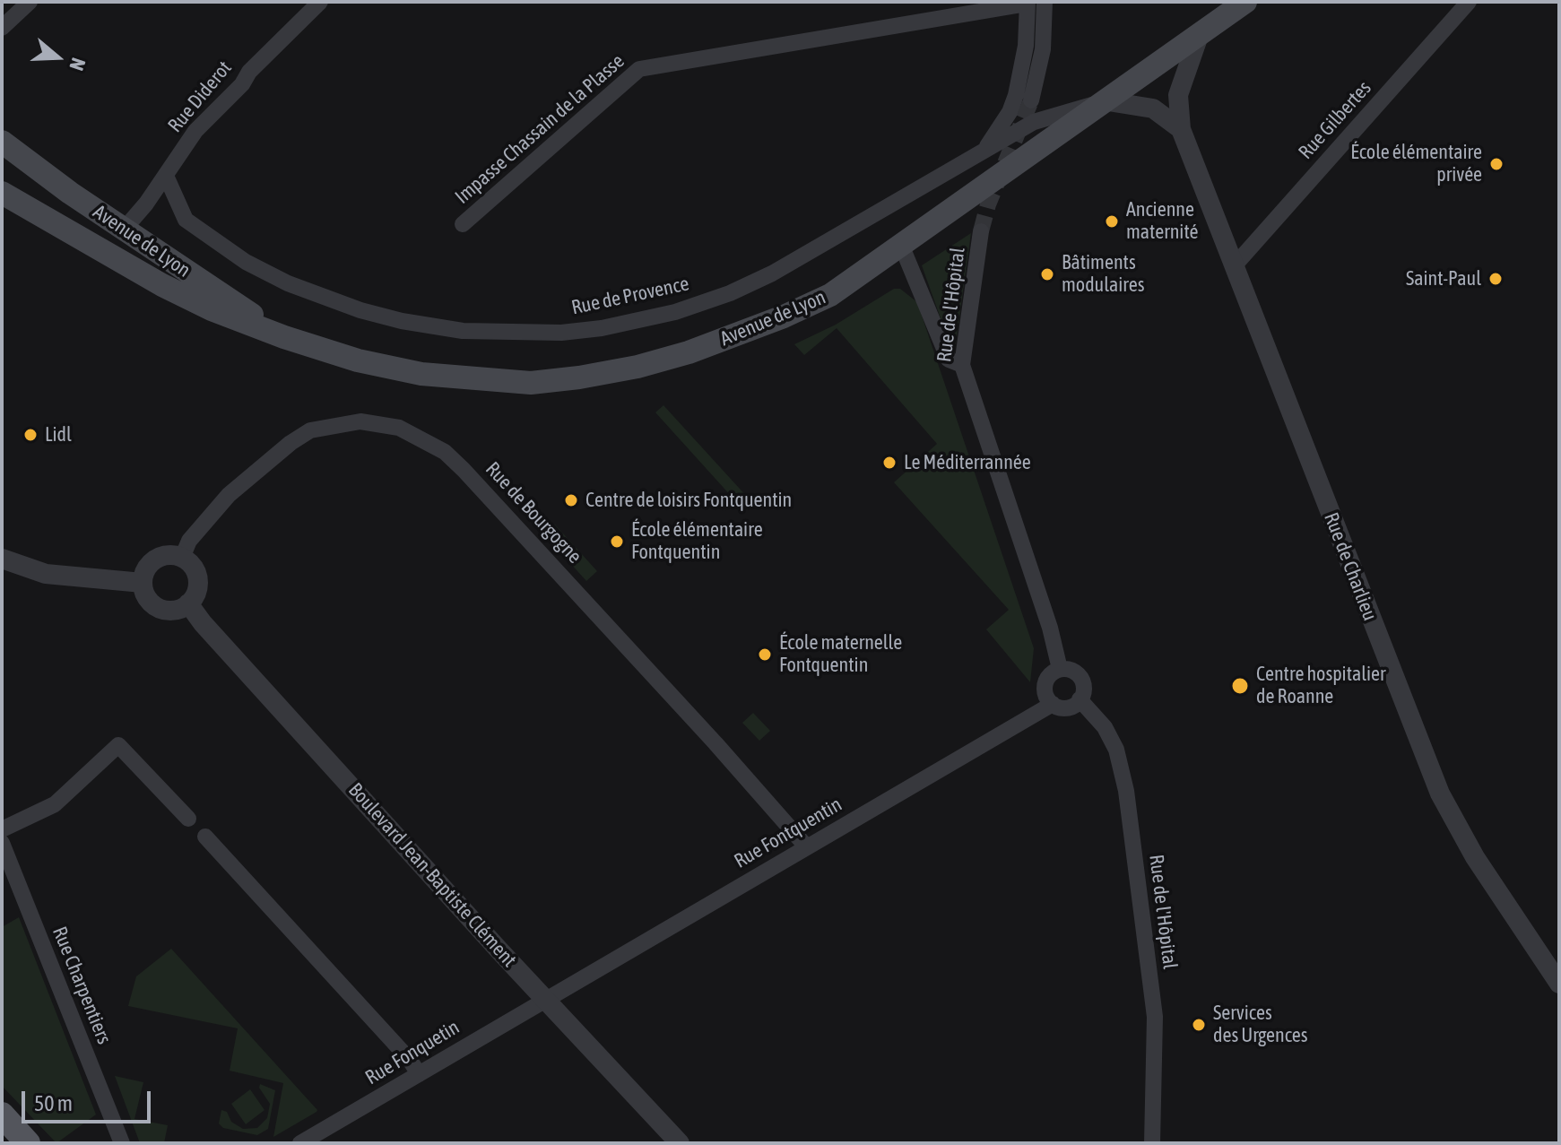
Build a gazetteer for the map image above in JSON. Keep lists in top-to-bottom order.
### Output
{
  "streets": {
    "main road": ["Avenue de Lyon"],
    "street": [
      "Rue Diderot",
      "Rue Gilbertes",
      "Impasse Chassain de la Plasse",
      "Rue de Provence",
      "Rue de l'Hôpital",
      "Rue de Bourgogne",
      "Rue de Charlieu",
      "Rue Fontquentin",
      "Boulevard Jean-Baptiste Clément",
      "Rue Charpentiers",
      "Rue Fonquetin"
    ]
  },
  "crossings": [
    ["Rue Diderot", "Avenue de Lyon"],
    ["Rue Diderot", "Rue de Provence"],
    ["Rue Gilbertes", "Rue de Charlieu"],
    ["Impasse Chassain de la Plasse", "Rue de Provence"],
    ["Avenue de Lyon", "Rue de Provence"],
    ["Avenue de Lyon", "Rue de Charlieu"],
    ["Rue de l'Hôpital", "Rue Fontquentin"],
    ["Rue de Bourgogne", "Rue Fontquentin"],
    ["Rue de Bourgogne", "Boulevard Jean-Baptiste Clément"],
    ["Rue Fontquentin", "Boulevard Jean-Baptiste Clément"],
    ["Rue Fontquentin", "Rue Fonquetin"],
    ["Boulevard Jean-Baptiste Clément", "Rue Fonquetin"]
  ],
  "places": [
    "École élémentaire privée",
    "Ancienne maternité",
    "Bâtiments modulaires",
    "Saint-Paul",
    "Lidl",
    "Le Méditerrannée",
    "Centre de loisirs Fontquentin",
    "École élémentaire Fontquentin",
    "École maternelle Fontquentin",
    "Centre hospitalier de Roanne",
    "Services des Urgences"
  ],
  "scale_bar": "50 m",
  "north": "right"
}
